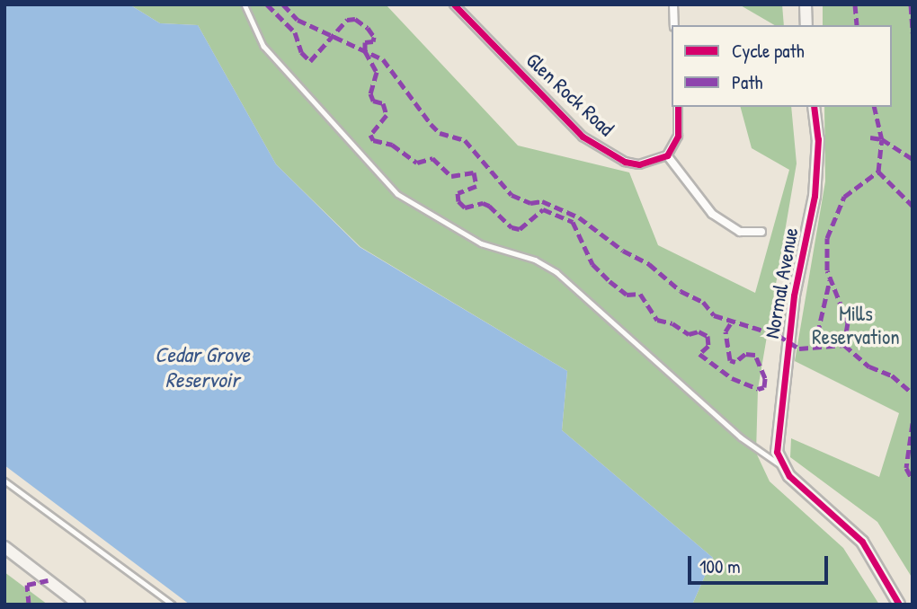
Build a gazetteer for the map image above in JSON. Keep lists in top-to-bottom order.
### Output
{
  "streets": {
    "street": ["Glen Rock Road", "Normal Avenue"]
  },
  "water": ["Cedar Grove Reservoir"],
  "parks": ["Mills Reservation"],
  "legend": ["Cycle path", "Path"],
  "scale_bar": "100 m"
}
